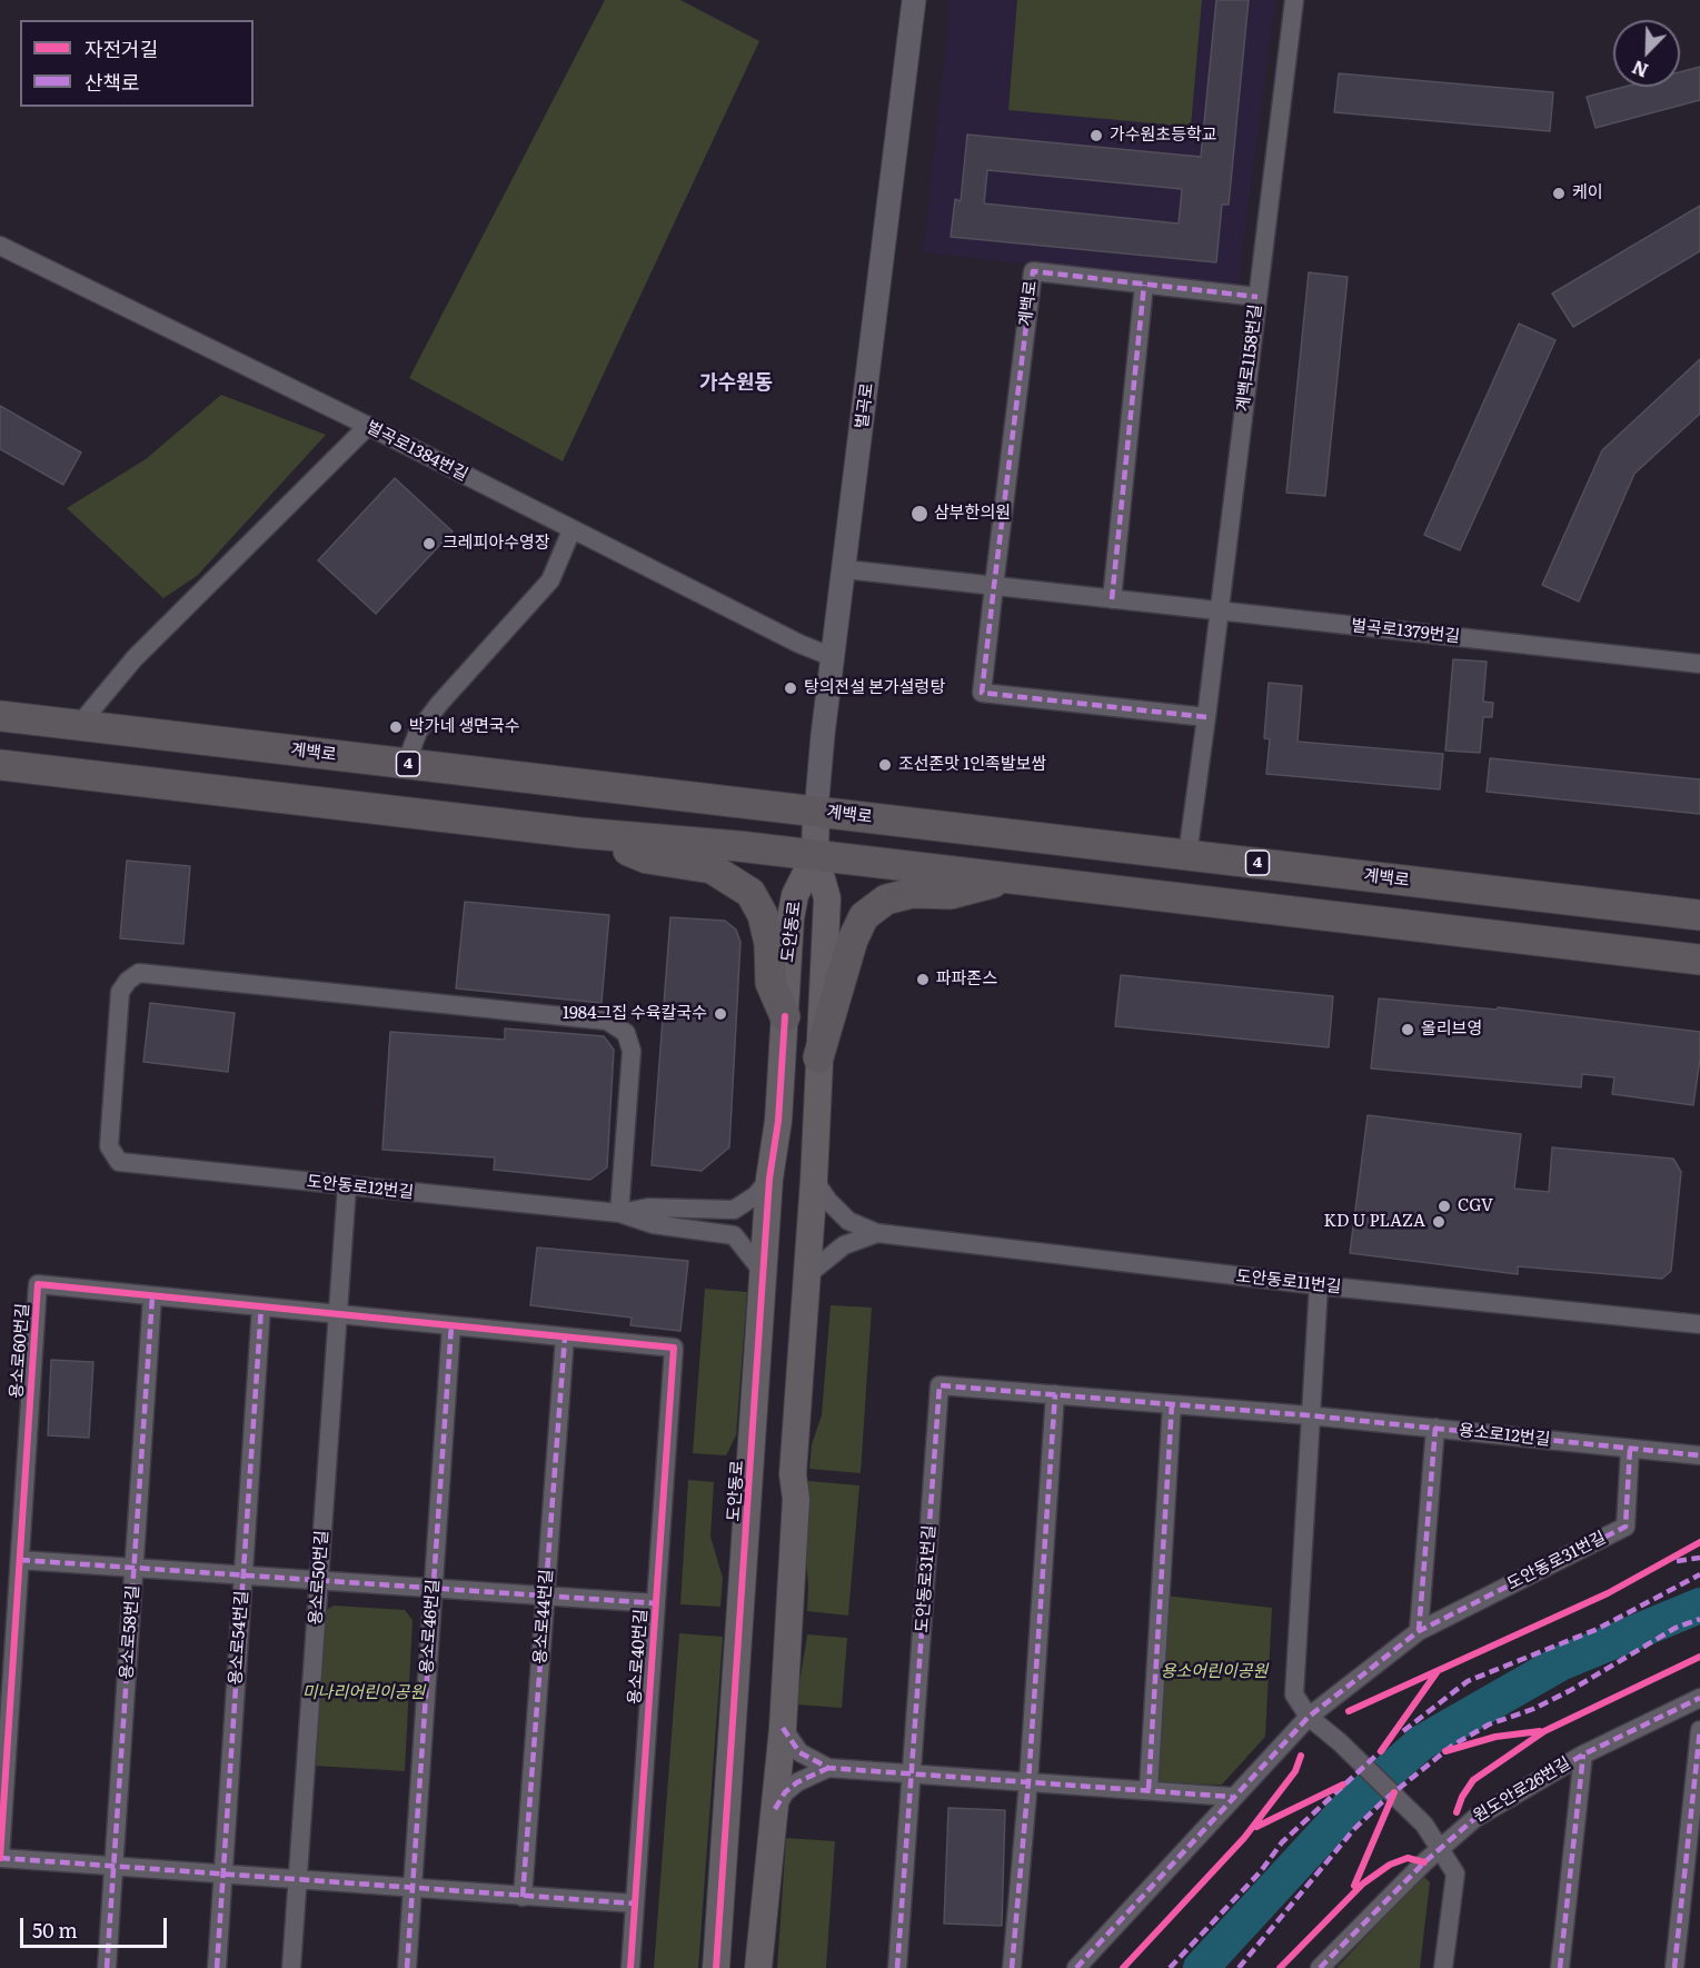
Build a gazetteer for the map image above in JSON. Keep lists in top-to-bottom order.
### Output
{
  "streets": {
    "main road": ["계백로", "4", "도안동로"],
    "street": [
      "계백로1158번길",
      "벌곡로",
      "벌곡로1384번길",
      "벌곡로1379번길",
      "도안동로12번길",
      "도안동로11번길",
      "용소로60번길",
      "용소로12번길",
      "도안동로31번길",
      "용소로50번길",
      "용소로44번길",
      "용소로46번길",
      "용소로58번길",
      "용소로54번길",
      "용소로40번길",
      "원도안로26번길"
    ]
  },
  "crossings": [
    ["계백로", "계백로1158번길"],
    ["계백로", "벌곡로"],
    ["계백로", "벌곡로1379번길"],
    ["계백로1158번길", "벌곡로1379번길"],
    ["벌곡로", "벌곡로1384번길"],
    ["벌곡로", "벌곡로1379번길"],
    ["도안동로12번길", "용소로50번길"],
    ["용소로60번길", "용소로58번길"],
    ["용소로12번길", "도안동로31번길"],
    ["용소로44번길", "용소로40번길"]
  ],
  "districts": ["가수원동"],
  "parks": ["용소어린이공원", "미나리어린이공원"],
  "places": [
    "가수원초등학교",
    "케이",
    "삼부한의원",
    "크레피아수영장",
    "탕의전설 본가설렁탕",
    "박가네 생면국수",
    "조선존맛 1인족발보쌈",
    "파파존스",
    "1984그집 수육칼국수",
    "올리브영",
    "CGV",
    "KD U PLAZA"
  ],
  "legend": ["자전거길", "산책로"],
  "scale_bar": "50 m",
  "north": "bottom left"
}
